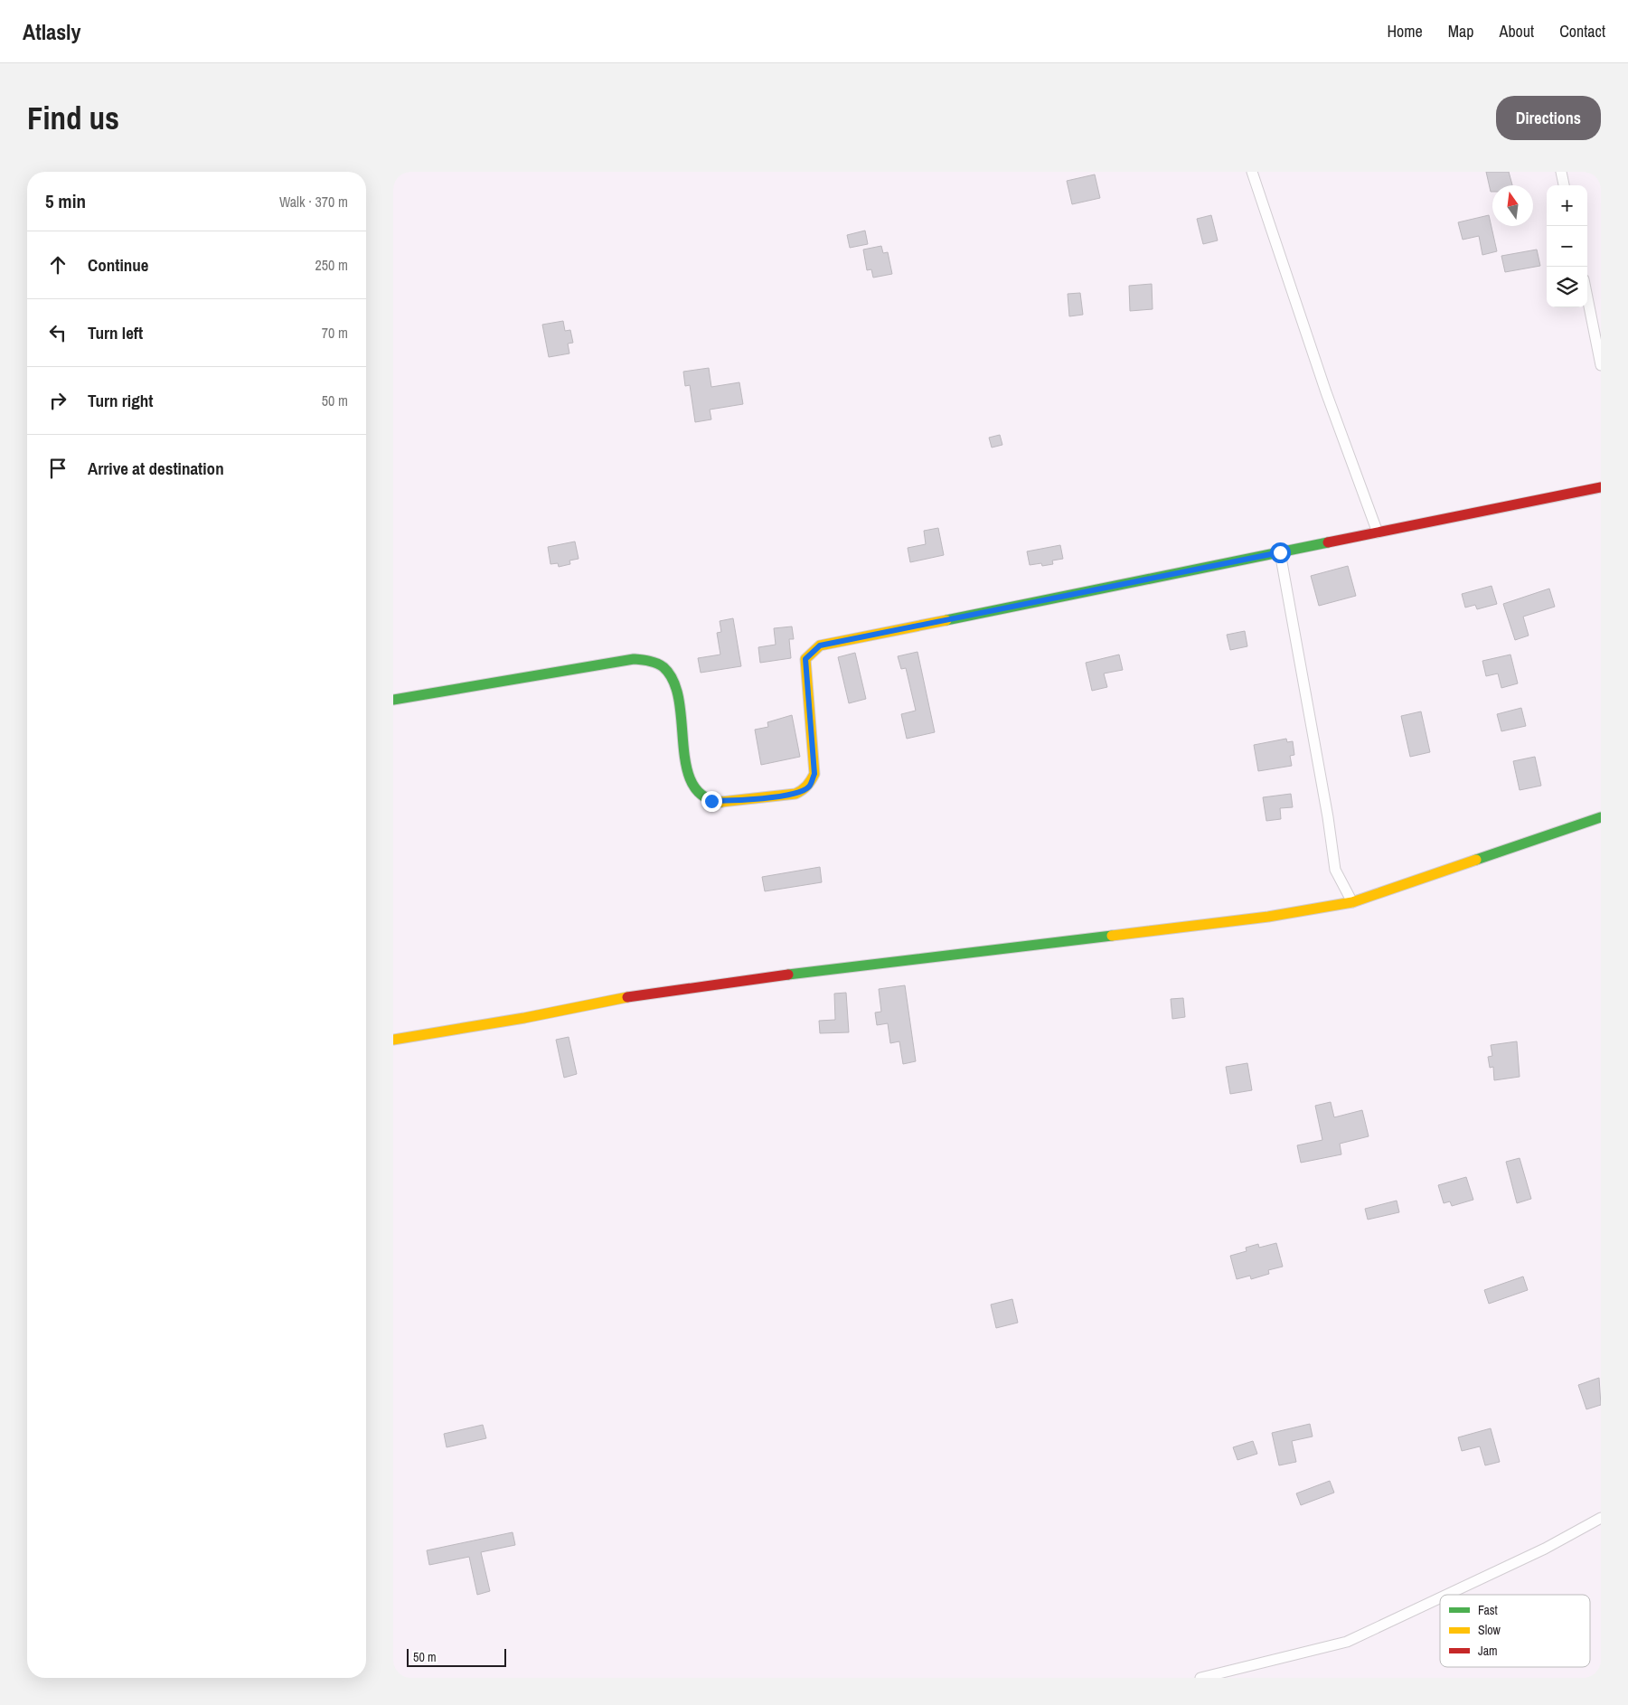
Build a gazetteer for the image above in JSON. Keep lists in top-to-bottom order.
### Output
{
  "legend": ["Fast", "Slow", "Jam"],
  "scale_bar": "50 m",
  "north": "top",
  "page": {
    "header": "Atlasly",
    "nav": [
      "Home",
      "Map",
      "About",
      "Contact"
    ],
    "buttons": "Directions",
    "title": "Find us",
    "heading": ["5 min", "Walk · 370 m"],
    "map_buttons": ["+", "−"],
    "list": [
      ["Continue", "250 m"],
      ["Turn left", "70 m"],
      ["Turn right", "50 m"],
      "Arrive at destination"
    ],
    "scale": "50 m"
  }
}
